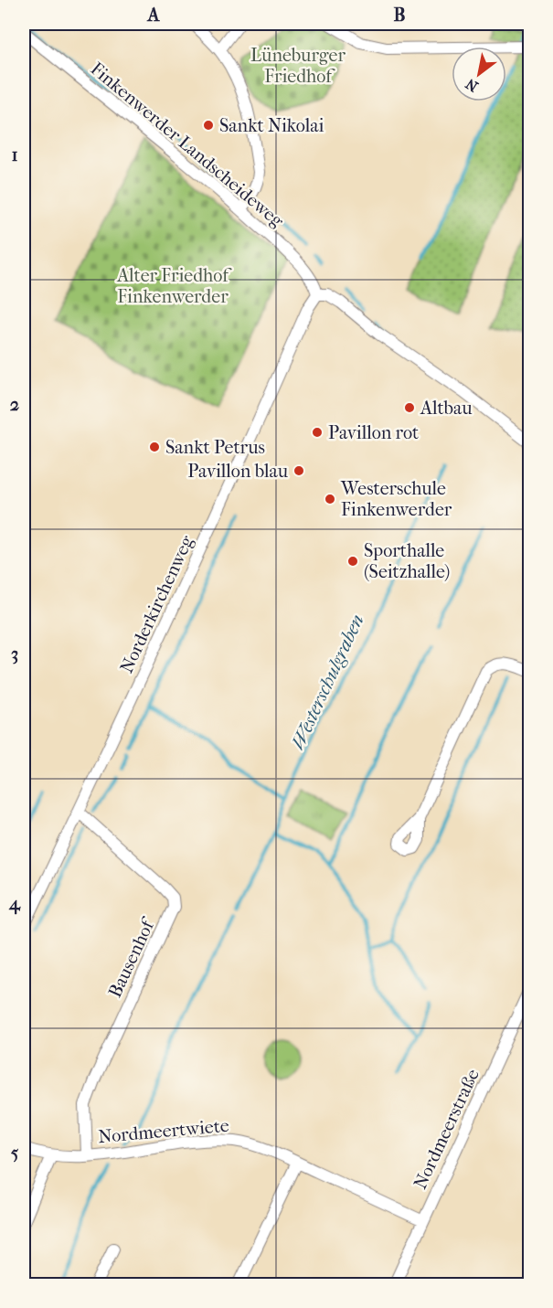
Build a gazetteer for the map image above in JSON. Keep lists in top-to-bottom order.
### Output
{
  "streets": {
    "street": [
      "Finkenwerder Landscheideweg",
      "Norderkirchenweg",
      "Bausenhof",
      "Nordmeerstraße",
      "Nordmeertwiete"
    ]
  },
  "crossings": [
    ["Finkenwerder Landscheideweg", "Norderkirchenweg"],
    ["Norderkirchenweg", "Bausenhof"],
    ["Bausenhof", "Nordmeertwiete"],
    ["Nordmeerstraße", "Nordmeertwiete"]
  ],
  "water": ["Westerschulgraben"],
  "parks": ["Lüneburger Friedhof", "Alter Friedhof Finkenwerder"],
  "places": [
    "Sankt Nikolai",
    "Altbau",
    "Pavillon rot",
    "Sankt Petrus",
    "Pavillon blau",
    "Westerschule Finkenwerder",
    "Sporthalle (Seitzhalle)"
  ],
  "north": "bottom left",
  "grid": {
    "columns": ["A", "B"],
    "rows": [
      "1",
      "2",
      "3",
      "4",
      "5"
    ]
  }
}
